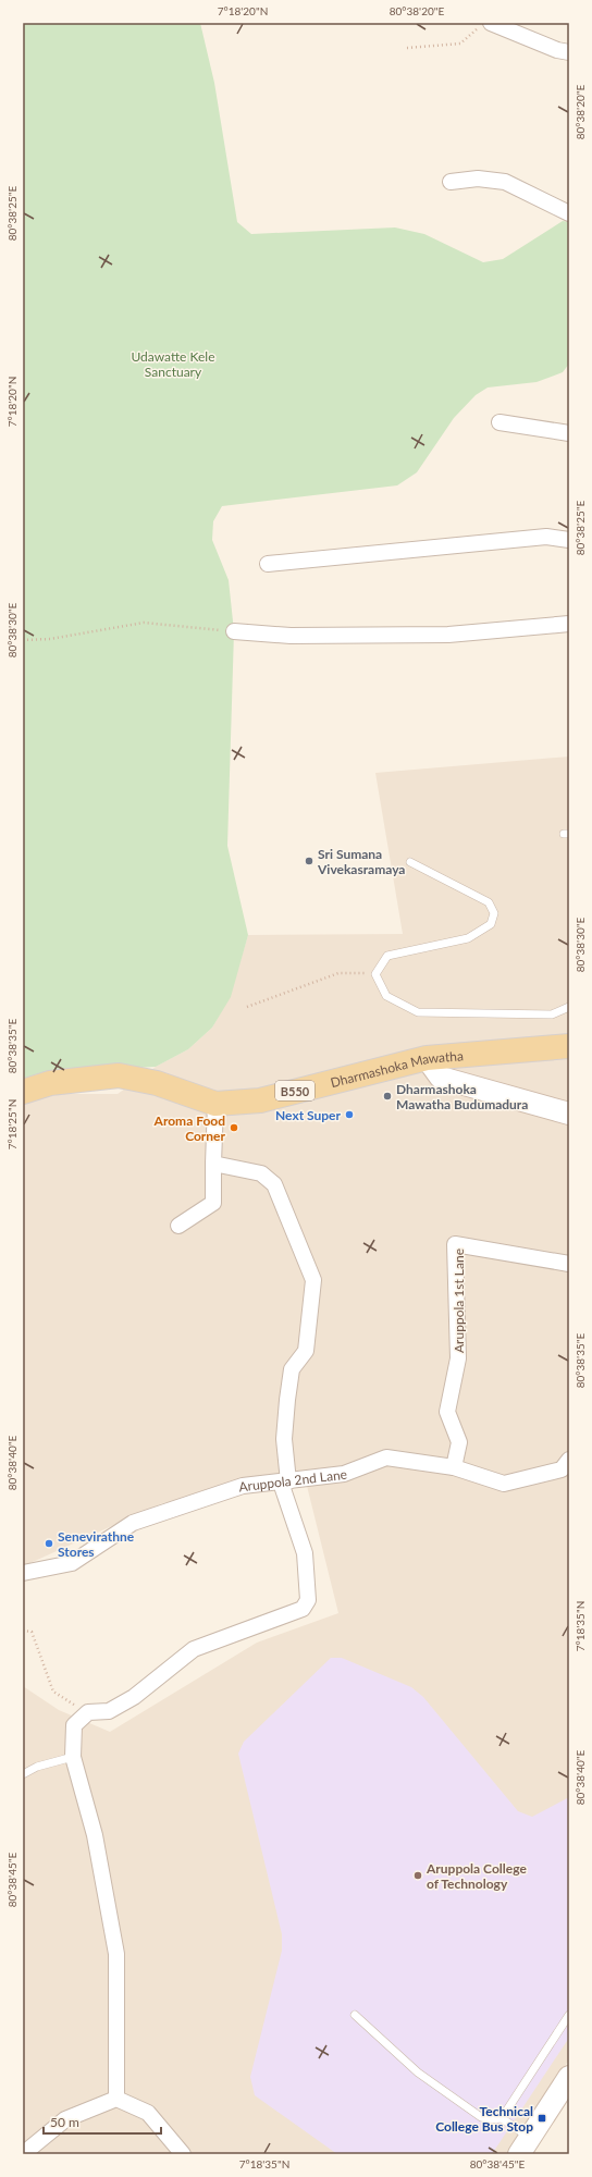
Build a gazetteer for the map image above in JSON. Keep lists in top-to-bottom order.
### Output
{
  "streets": {
    "main road": ["Dharmashoka Mawatha", "B550"],
    "street": ["Aruppola 1st Lane", "Aruppola 2nd Lane"]
  },
  "crossings": [
    ["Aruppola 1st Lane", "Aruppola 2nd Lane"]
  ],
  "parks": ["Udawatte Kele Sanctuary"],
  "places": {
    "other": [
      "Sri Sumana Vivekasramaya",
      "Dharmashoka Mawatha Budumadura",
      "Next Super",
      "Aroma Food Corner",
      "Senevirathne Stores",
      "Aruppola College of Technology"
    ],
    "transit": ["Technical College Bus Stop"]
  },
  "scale_bar": "50 m",
  "coordinates": [
    "7°18'20\"N",
    "80°38'20\"E",
    "80°38'25\"E",
    "80°38'30\"E",
    "80°38'35\"E",
    "7°18'25\"N",
    "80°38'40\"E",
    "7°18'35\"N",
    "80°38'45\"E"
  ]
}
